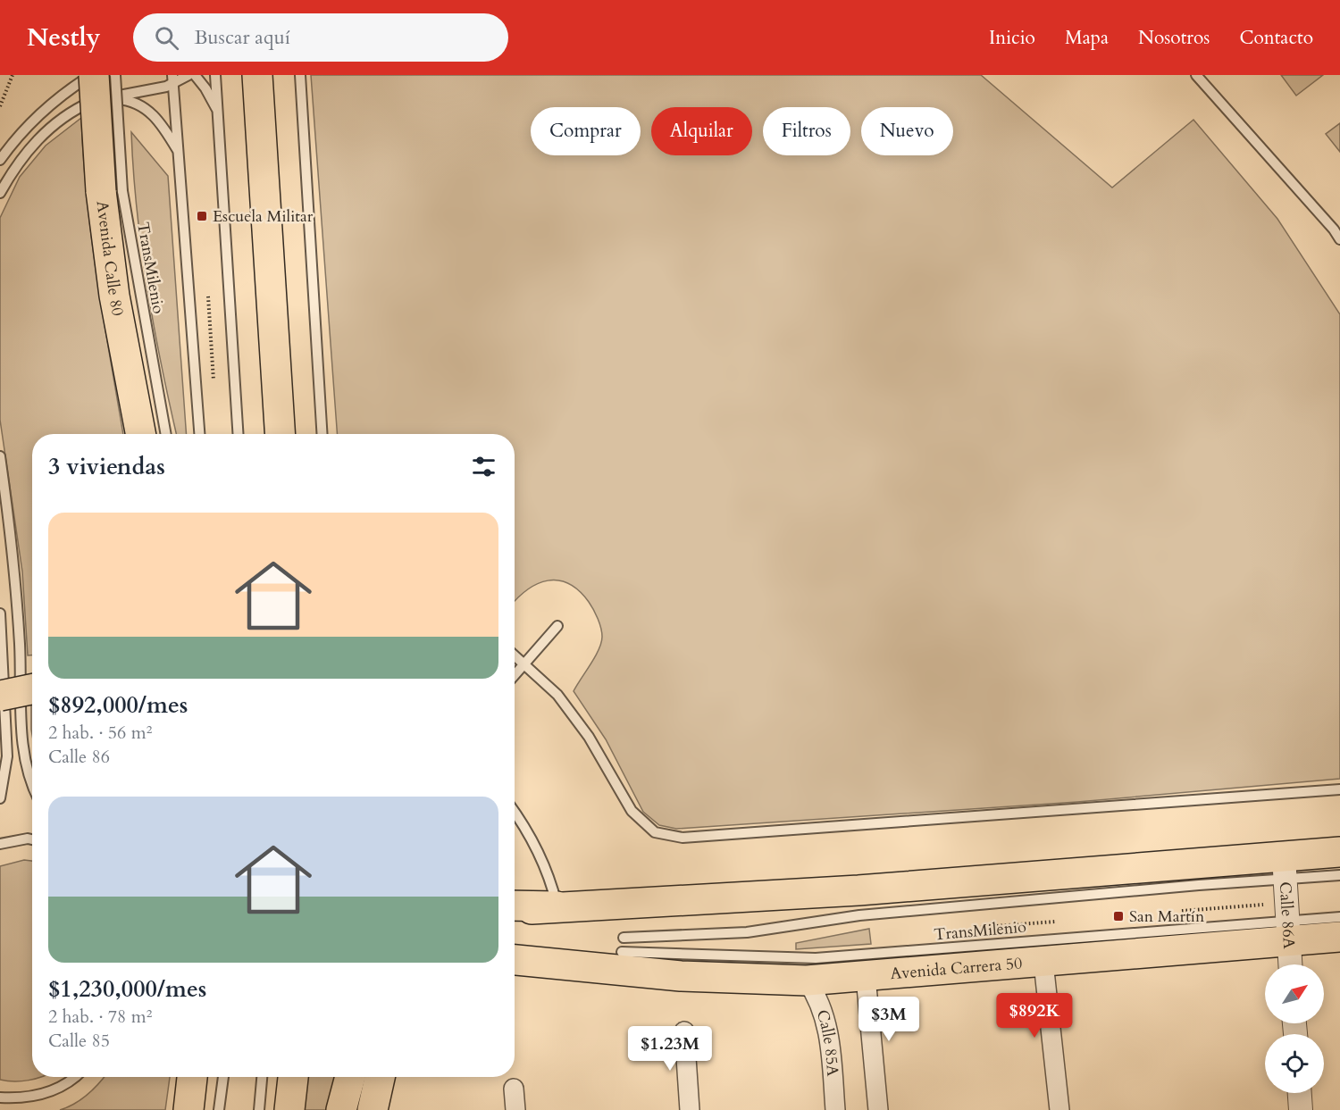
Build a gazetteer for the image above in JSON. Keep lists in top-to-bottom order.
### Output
{
  "streets": {
    "main road": ["Avenida Calle 80", "Avenida Carrera 50"],
    "street": ["Calle 86A", "Calle 85A"],
    "lane": ["TransMilenio"]
  },
  "crossings": [
    ["Avenida Calle 80", "TransMilenio"],
    ["TransMilenio", "Calle 86A"],
    ["TransMilenio", "Avenida Carrera 50"],
    ["Calle 86A", "Avenida Carrera 50"],
    ["Avenida Carrera 50", "Calle 85A"]
  ],
  "places": {
    "transit": ["Escuela Militar", "San Martín"]
  },
  "north": "top right",
  "page": {
    "header": "Nestly",
    "search": "Buscar aquí",
    "nav": [
      "Inicio",
      "Mapa",
      "Nosotros",
      "Contacto"
    ],
    "chip": [
      "Comprar",
      "Alquilar",
      "Filtros",
      "Nuevo"
    ],
    "heading": "3 viviendas",
    "list": [
      {
        "name": "$892,000/mes",
        "note": "2 hab. · 56 m² · Calle 86"
      },
      {
        "name": "$1,230,000/mes",
        "note": "2 hab. · 78 m² · Calle 85"
      }
    ],
    "price": ["$892K", "$3M", "$1.23M"]
  }
}
